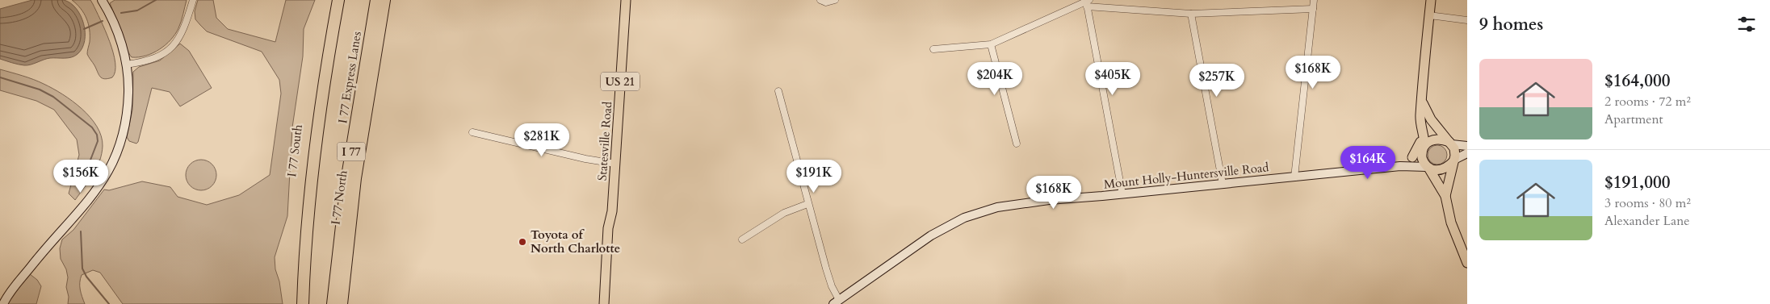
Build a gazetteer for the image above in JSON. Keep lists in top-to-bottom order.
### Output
{
  "streets": {
    "highway": [
      "I 77 Express Lanes",
      "I 77 South",
      "I 77",
      "I 77 North"
    ],
    "main road": ["US 21", "Statesville Road", "Mount Holly-Huntersville Road"]
  },
  "crossings": [
    ["I 77 Express Lanes", "I 77 South"]
  ],
  "places": ["Toyota of North Charlotte"],
  "page": {
    "heading": "9 homes",
    "list": [
      {
        "name": "$164,000",
        "note": "2 rooms · 72 m² · Apartment"
      },
      {
        "name": "$191,000",
        "note": "3 rooms · 80 m² · Alexander Lane"
      }
    ],
    "price": [
      "$168K",
      "$204K",
      "$405K",
      "$257K",
      "$281K",
      "$164K",
      "$156K",
      "$191K",
      "$168K"
    ]
  }
}
